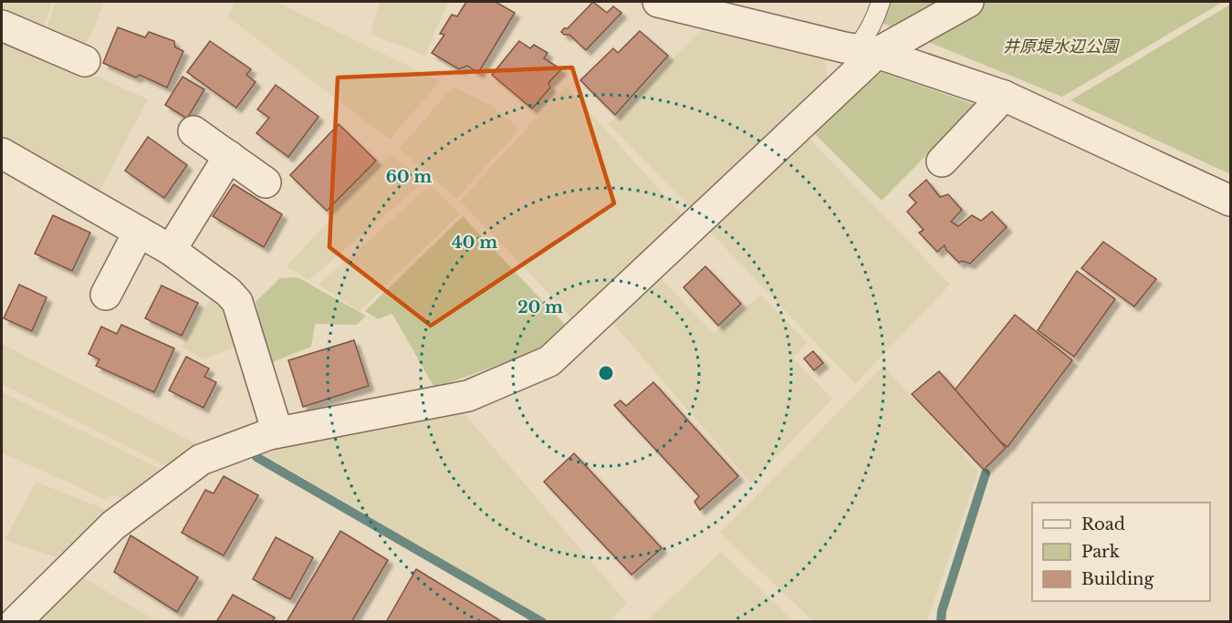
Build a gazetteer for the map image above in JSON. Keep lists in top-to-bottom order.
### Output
{
  "parks": ["井原堤水辺公園"],
  "legend": ["Road", "Park", "Building"],
  "rings": ["60 m", "40 m", "20 m"]
}
